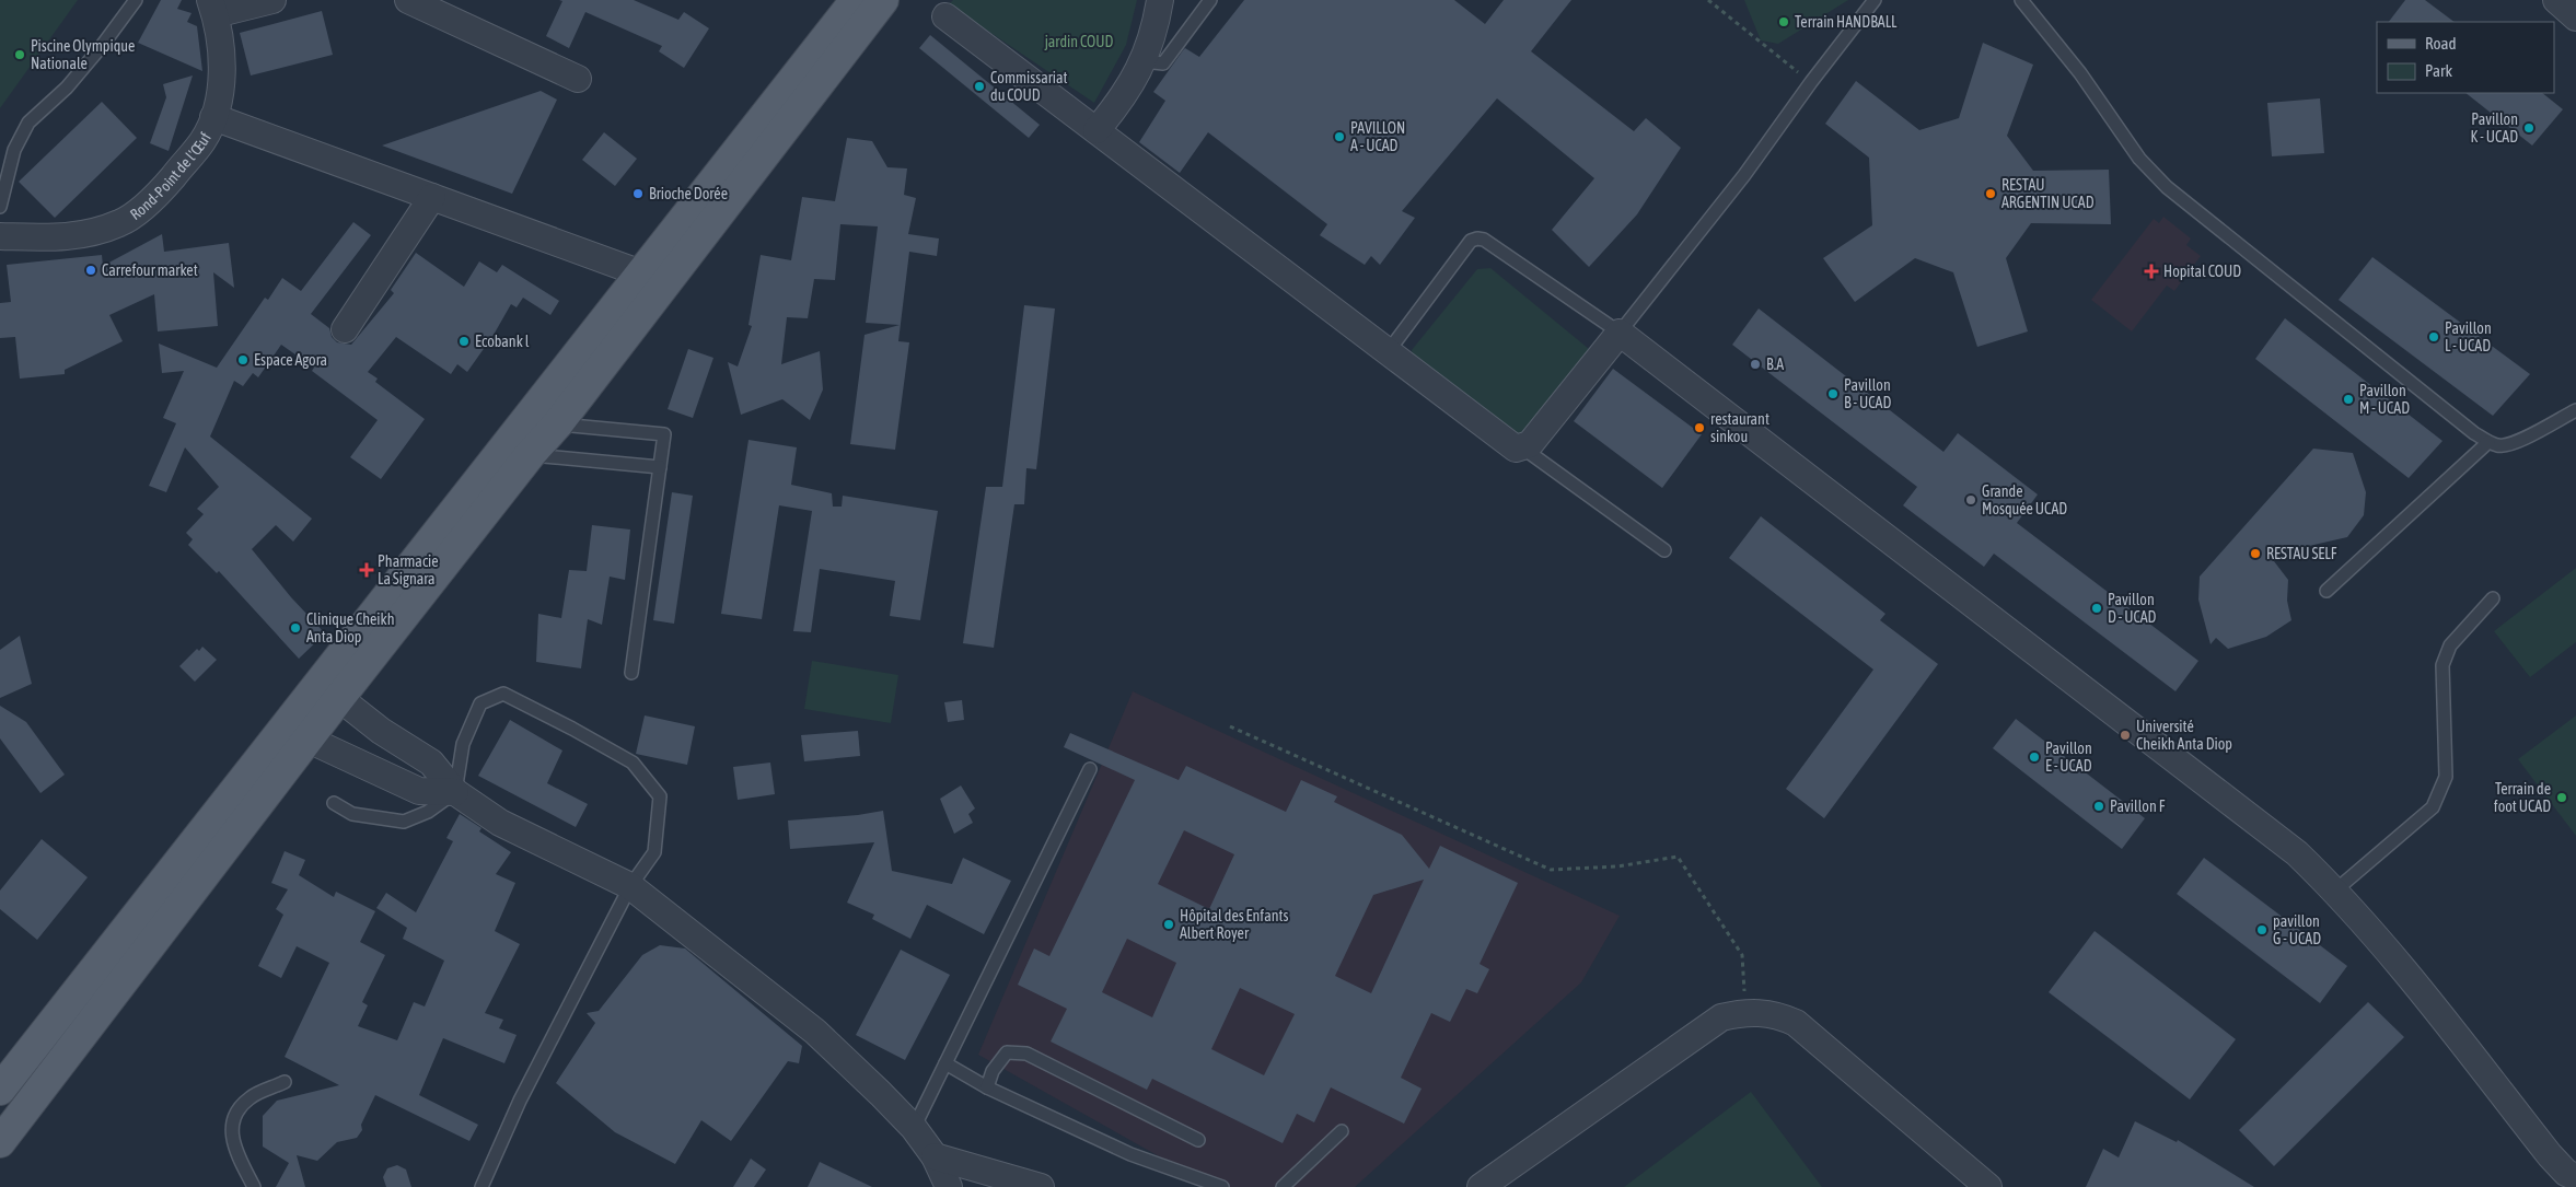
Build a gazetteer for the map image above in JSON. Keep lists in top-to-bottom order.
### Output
{
  "streets": {
    "street": ["Rond-Point de l'Œuf"]
  },
  "parks": ["jardin COUD"],
  "places": {
    "other": [
      "Terrain HANDBALL",
      "Piscine Olympique Nationale",
      "Commissariat du COUD",
      "Pavillon K - UCAD",
      "PAVILLON A - UCAD",
      "Brioche Dorée",
      "RESTAU ARGENTIN UCAD",
      "Carrefour market",
      "Pavillon L - UCAD",
      "Ecobank l",
      "Espace Agora",
      "B.A",
      "Pavillon B - UCAD",
      "Pavillon M - UCAD",
      "restaurant sinkou",
      "Grande Mosquée UCAD",
      "RESTAU SELF",
      "Pavillon D - UCAD",
      "Clinique Cheikh Anta Diop",
      "Université Cheikh Anta Diop",
      "Pavillon E - UCAD",
      "Terrain de foot UCAD",
      "Pavillon F",
      "Hôpital des Enfants Albert Royer",
      "pavillon G - UCAD"
    ],
    "health": ["Hopital COUD", "Pharmacie La Signara"]
  },
  "legend": ["Road", "Park"]
}
